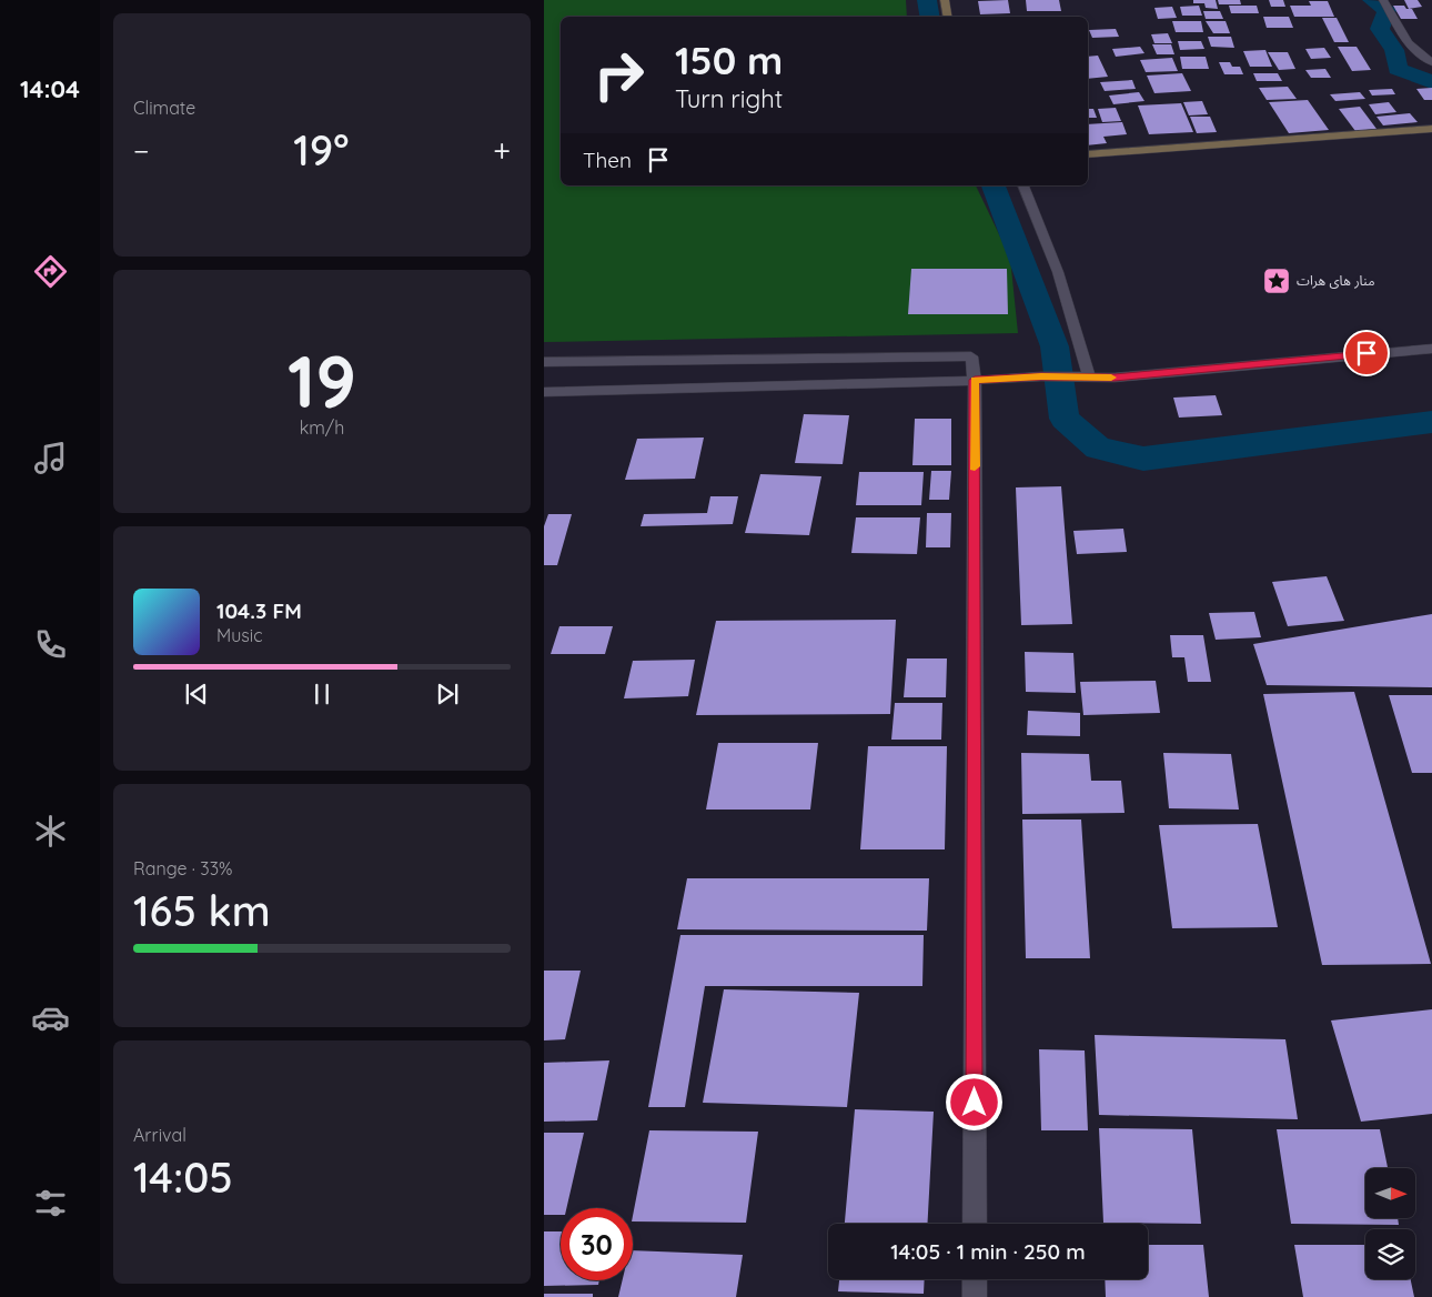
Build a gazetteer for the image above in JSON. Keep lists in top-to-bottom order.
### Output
{
  "places": {
    "place": ["منار های هرات"]
  },
  "north": "right",
  "page": {
    "tabs": "14:04",
    "tile": [
      "Climate",
      ["19", "km/h"],
      ["Range · 33%", "165 km"],
      ["Arrival", "14:05"]
    ],
    "turn": ["150 m", "Turn right"],
    "heat": ["−", "19°", "+"],
    "then": "Then",
    "song": ["104.3 FM", "Music"],
    "limit": "30",
    "trip": "14:05 · 1 min · 250 m"
  }
}
